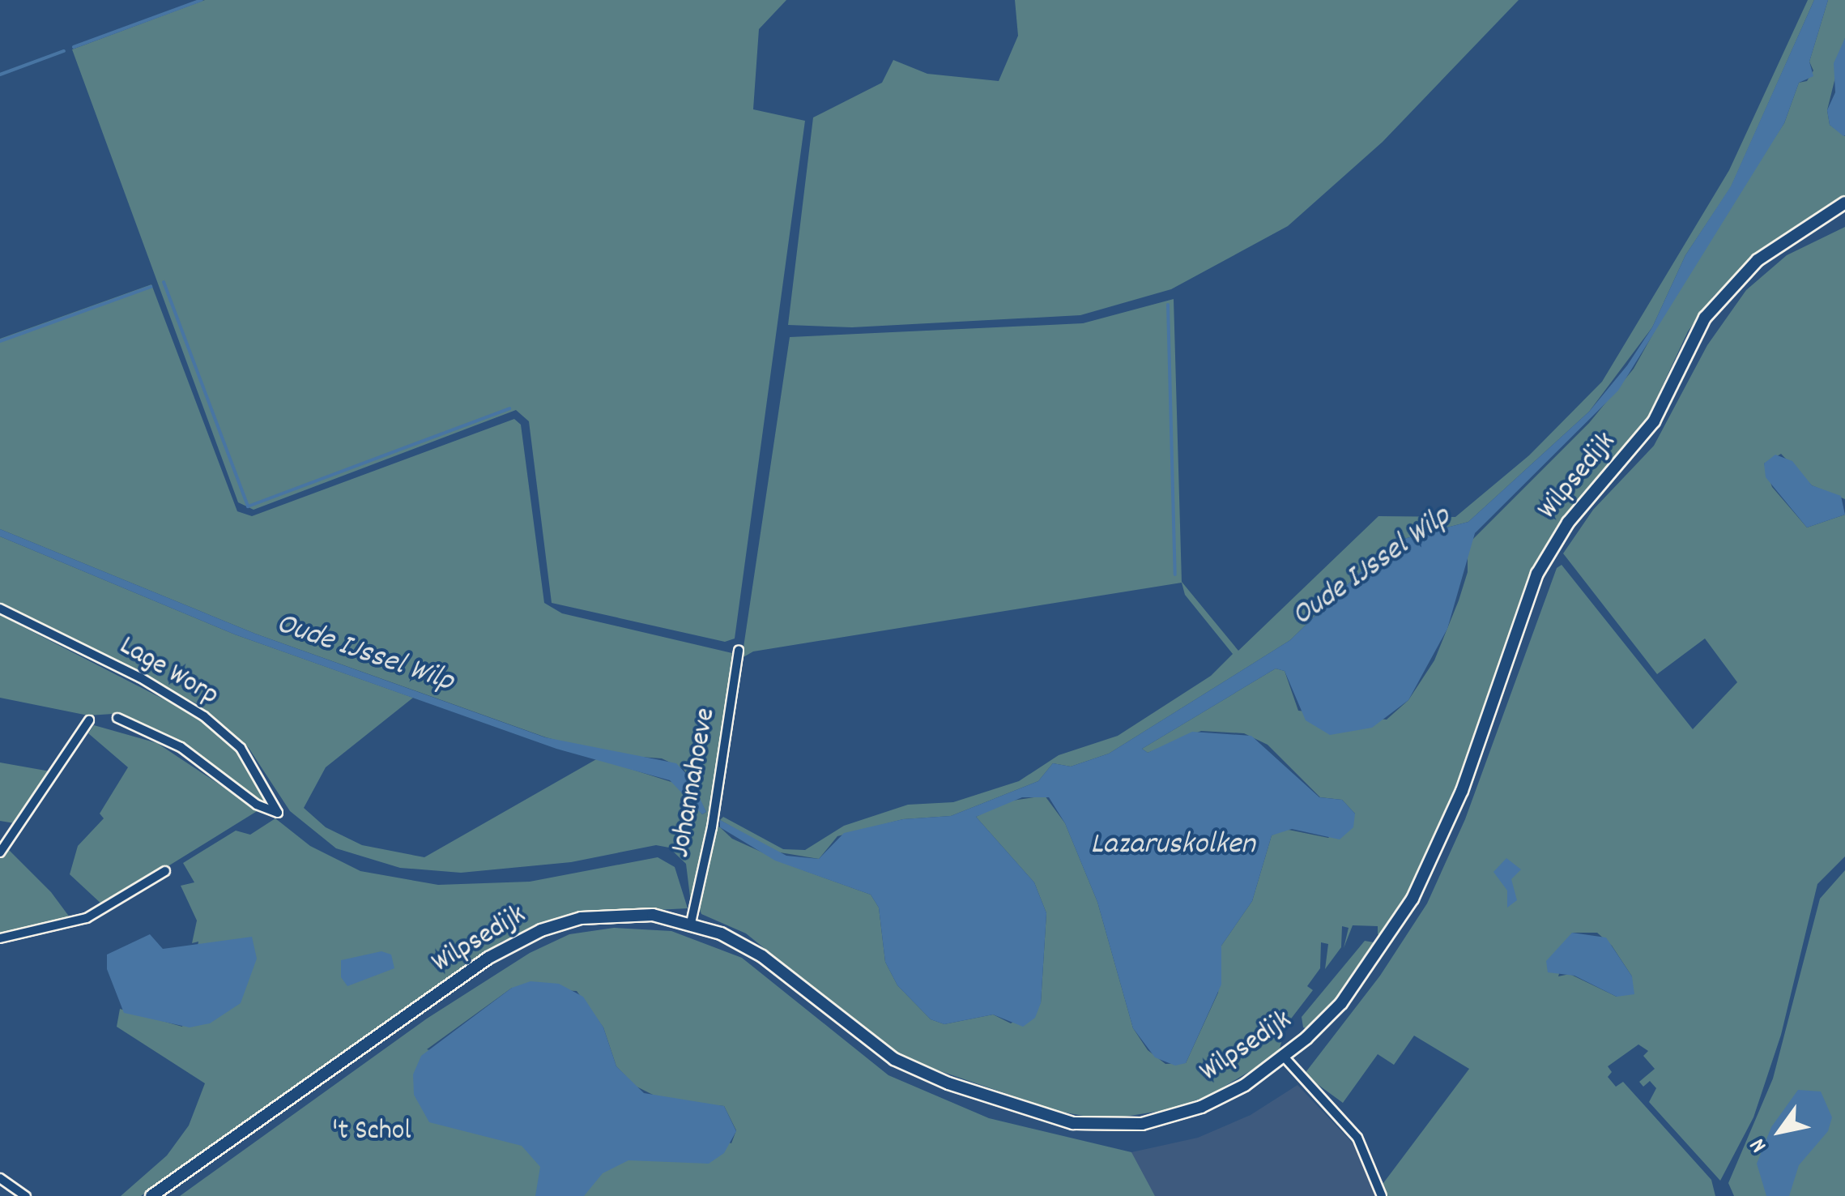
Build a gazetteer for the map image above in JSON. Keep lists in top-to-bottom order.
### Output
{
  "streets": {
    "main road": ["Wilpsedijk"],
    "street": ["Lage Worp", "Johannahoeve"]
  },
  "crossings": [
    ["Wilpsedijk", "Johannahoeve"]
  ],
  "water": ["Oude IJssel Wilp", "Lazaruskolken"],
  "parks": ["'t Schol"],
  "north": "bottom left"
}
